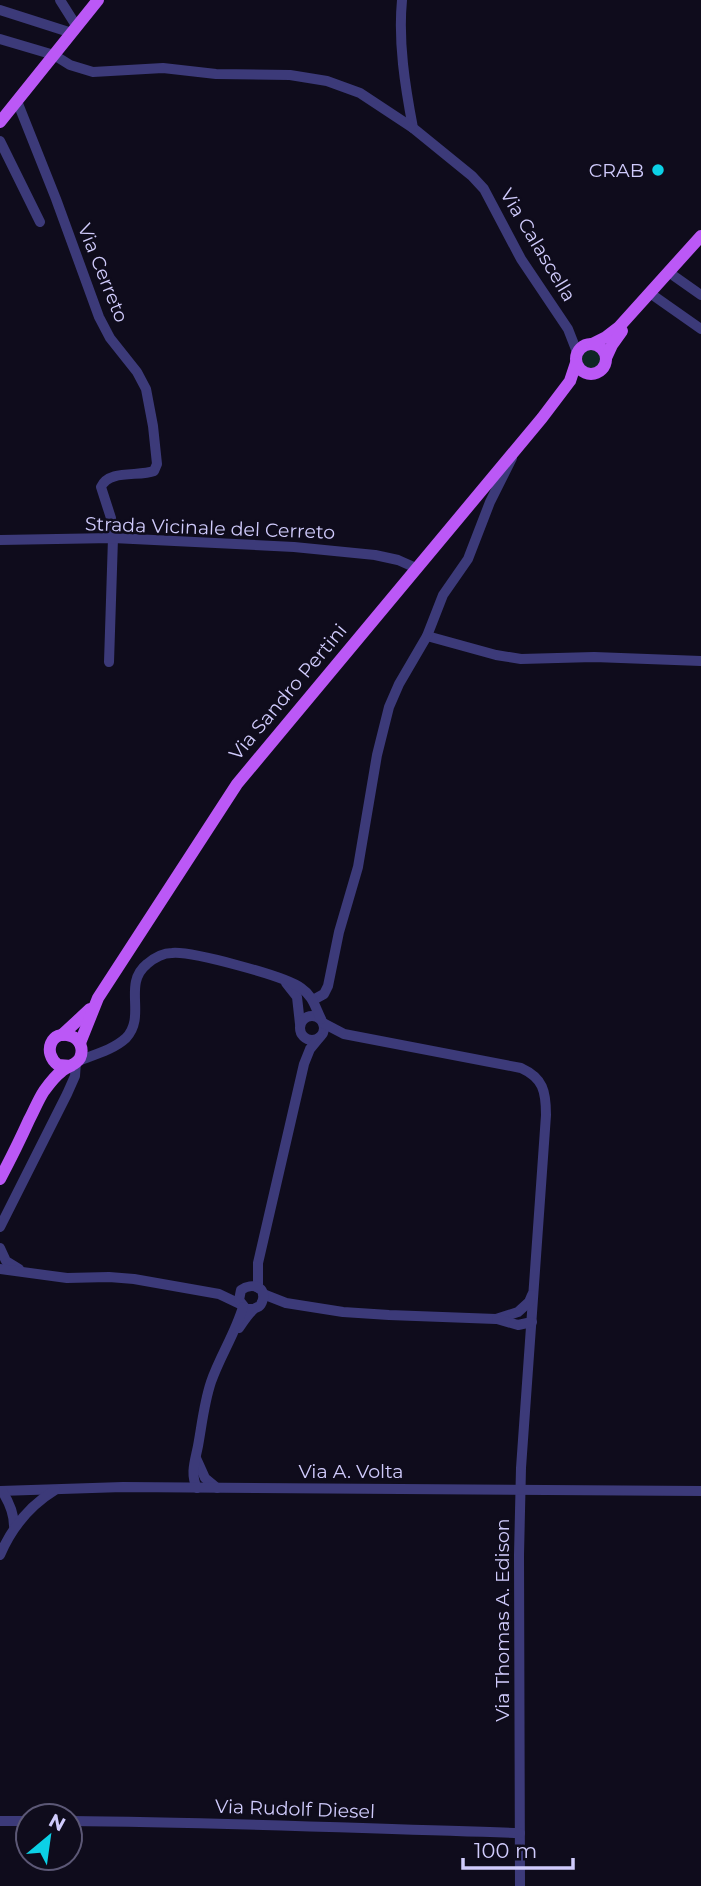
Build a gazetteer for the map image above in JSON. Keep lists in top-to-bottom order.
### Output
{
  "streets": {
    "main road": ["Via Sandro Pertini"],
    "street": [
      "Via Calascella",
      "Via Cerreto",
      "Strada Vicinale del Cerreto",
      "Via A. Volta",
      "Via Thomas A. Edison",
      "Via Rudolf Diesel"
    ]
  },
  "crossings": [
    ["Via Calascella", "Via Sandro Pertini"],
    ["Via Cerreto", "Strada Vicinale del Cerreto"],
    ["Strada Vicinale del Cerreto", "Via Sandro Pertini"],
    ["Via A. Volta", "Via Thomas A. Edison"],
    ["Via Thomas A. Edison", "Via Rudolf Diesel"]
  ],
  "places": ["CRAB"],
  "scale_bar": "100 m",
  "north": "top right"
}
